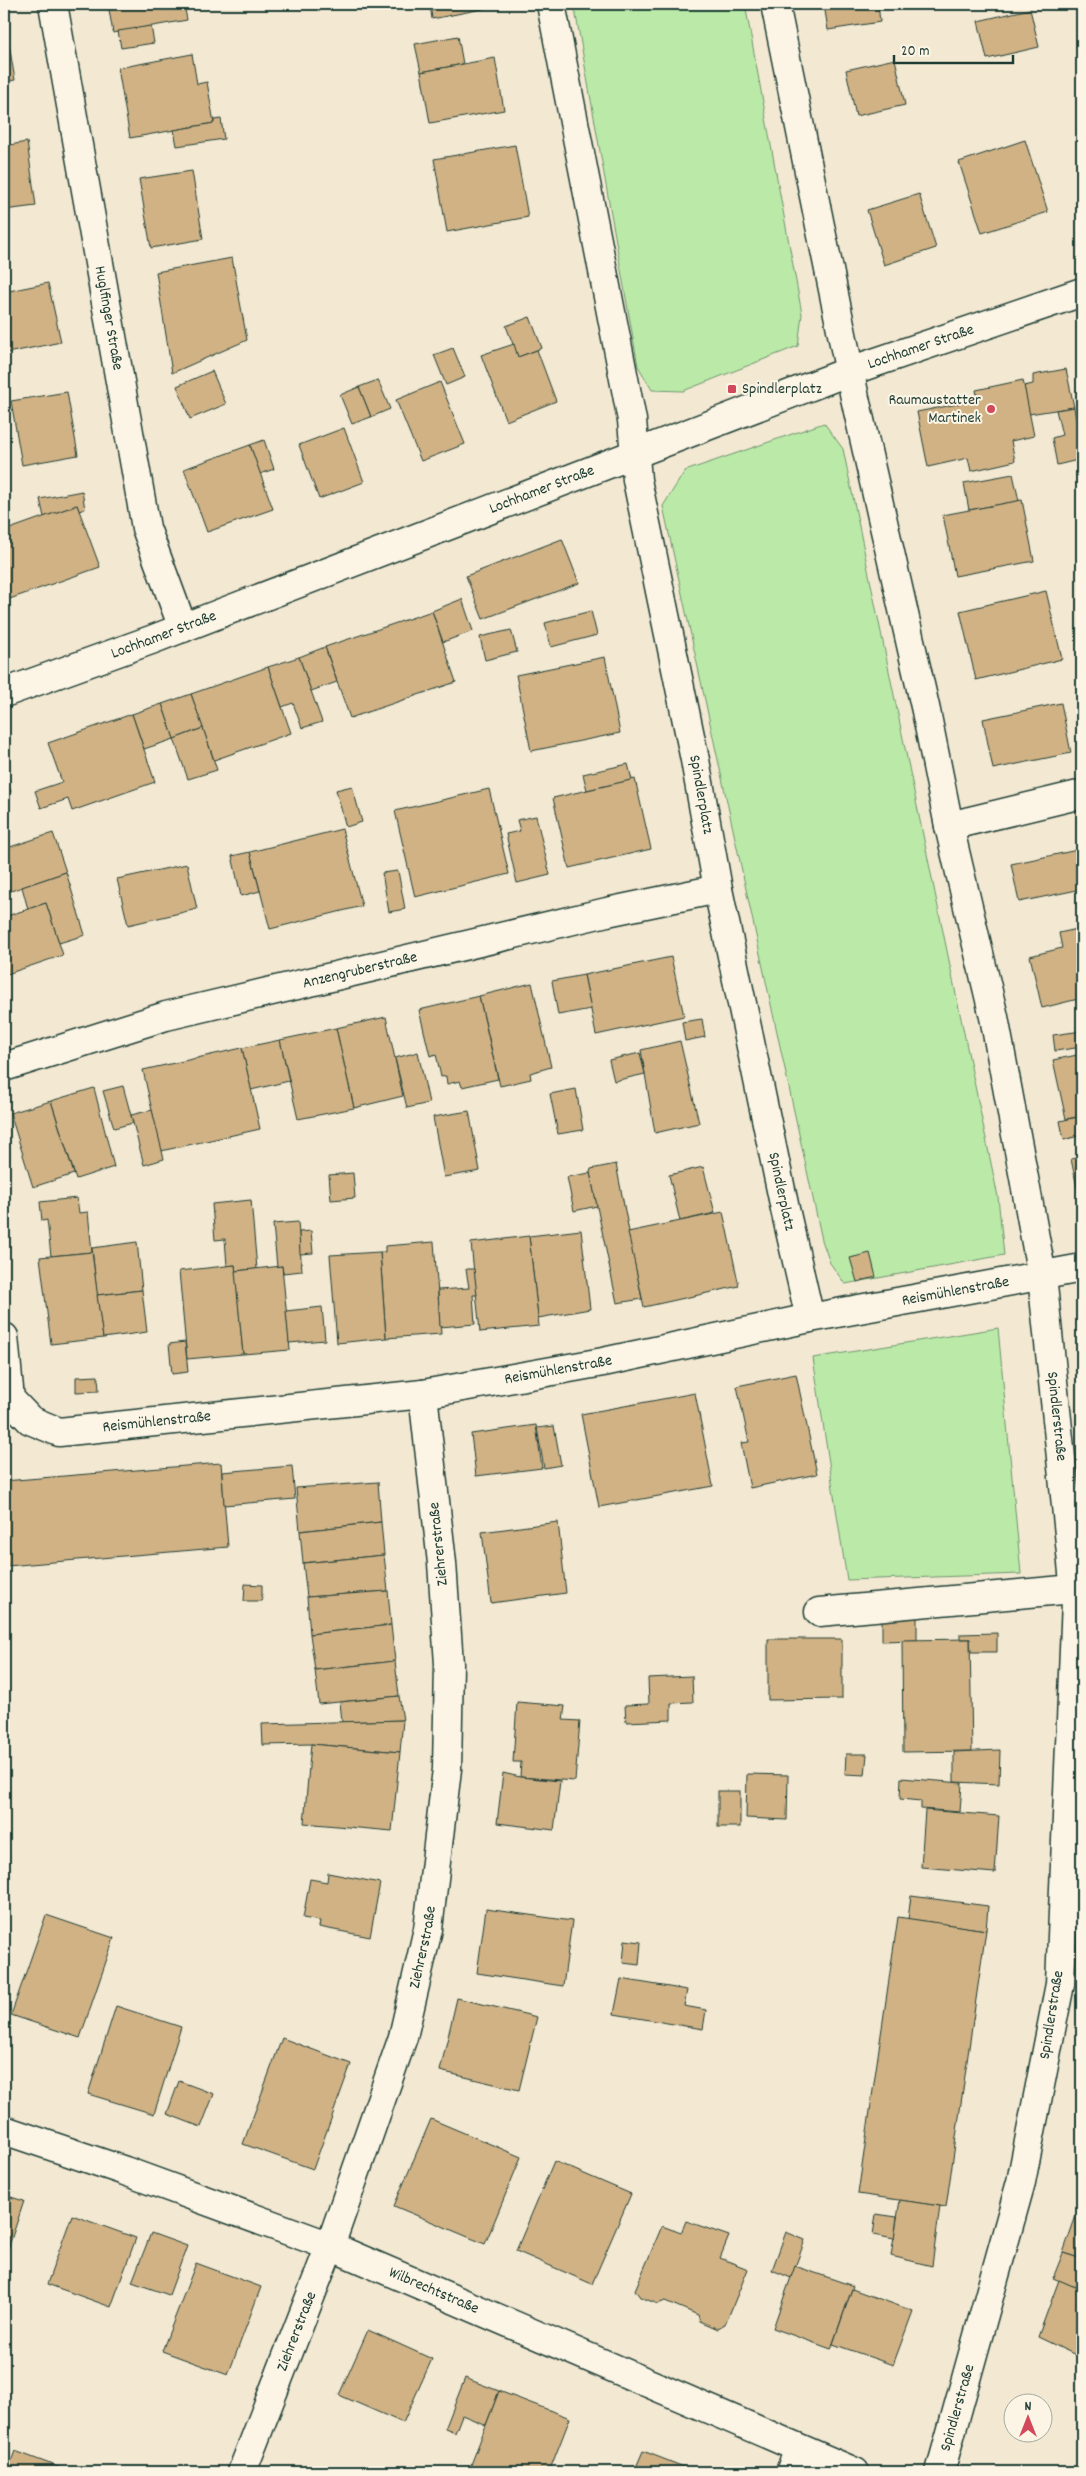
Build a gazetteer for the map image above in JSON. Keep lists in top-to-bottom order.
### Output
{
  "streets": {
    "street": [
      "Huglfinger Straße",
      "Lochhamer Straße",
      "Spindlerplatz",
      "Anzengruberstraße",
      "Reismühlenstraße",
      "Spindlerstraße",
      "Ziehrerstraße",
      "Wilbrechtstraße"
    ]
  },
  "crossings": [
    ["Huglfinger Straße", "Lochhamer Straße"],
    ["Lochhamer Straße", "Spindlerplatz"],
    ["Spindlerplatz", "Anzengruberstraße"],
    ["Spindlerplatz", "Reismühlenstraße"],
    ["Reismühlenstraße", "Spindlerstraße"],
    ["Reismühlenstraße", "Ziehrerstraße"],
    ["Ziehrerstraße", "Wilbrechtstraße"]
  ],
  "places": {
    "transit": ["Spindlerplatz"],
    "other": ["Raumaustatter Martinek"]
  },
  "scale_bar": "20 m",
  "north": "top"
}
